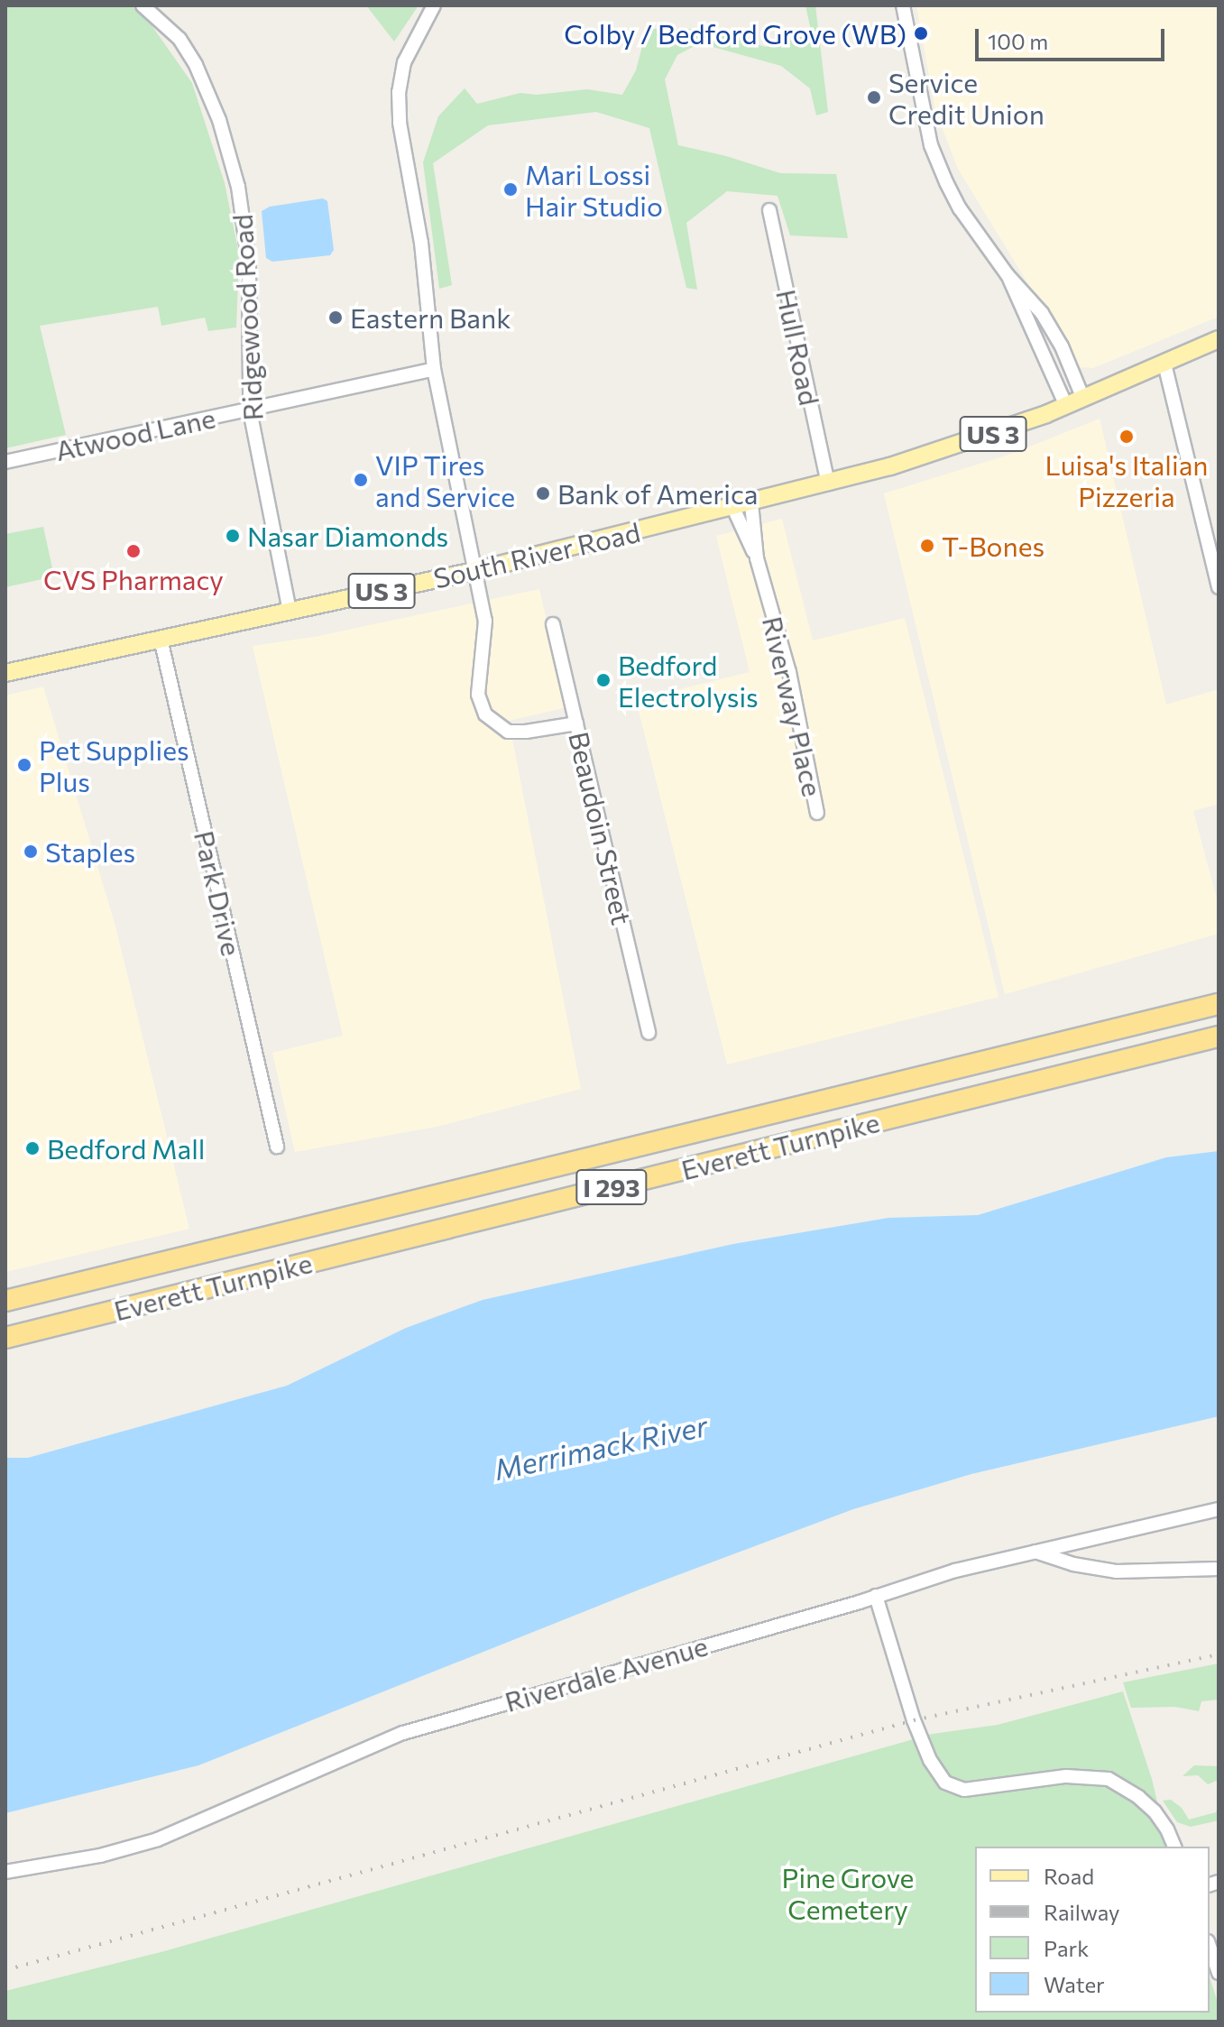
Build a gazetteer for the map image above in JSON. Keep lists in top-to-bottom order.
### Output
{
  "streets": {
    "highway": ["Everett Turnpike", "I 293"],
    "main road": ["US 3", "South River Road"],
    "street": [
      "Ridgewood Road",
      "Hull Road",
      "Atwood Lane",
      "Riverway Place",
      "Beaudoin Street",
      "Park Drive",
      "Riverdale Avenue"
    ]
  },
  "crossings": [
    ["Ridgewood Road", "Atwood Lane"],
    ["Ridgewood Road", "South River Road"],
    ["Hull Road", "South River Road"],
    ["South River Road", "Riverway Place"],
    ["South River Road", "Park Drive"]
  ],
  "water": ["Merrimack River"],
  "parks": ["Pine Grove Cemetery"],
  "places": [
    "Colby / Bedford Grove (WB)",
    "Service Credit Union",
    "Mari Lossi Hair Studio",
    "Eastern Bank",
    "Luisa's Italian Pizzeria",
    "VIP Tires and Service",
    "Bank of America",
    "Nasar Diamonds",
    "T-Bones",
    "CVS Pharmacy",
    "Bedford Electrolysis",
    "Pet Supplies Plus",
    "Staples",
    "Bedford Mall"
  ],
  "legend": [
    "Road",
    "Railway",
    "Park",
    "Water"
  ],
  "scale_bar": "100 m"
}
